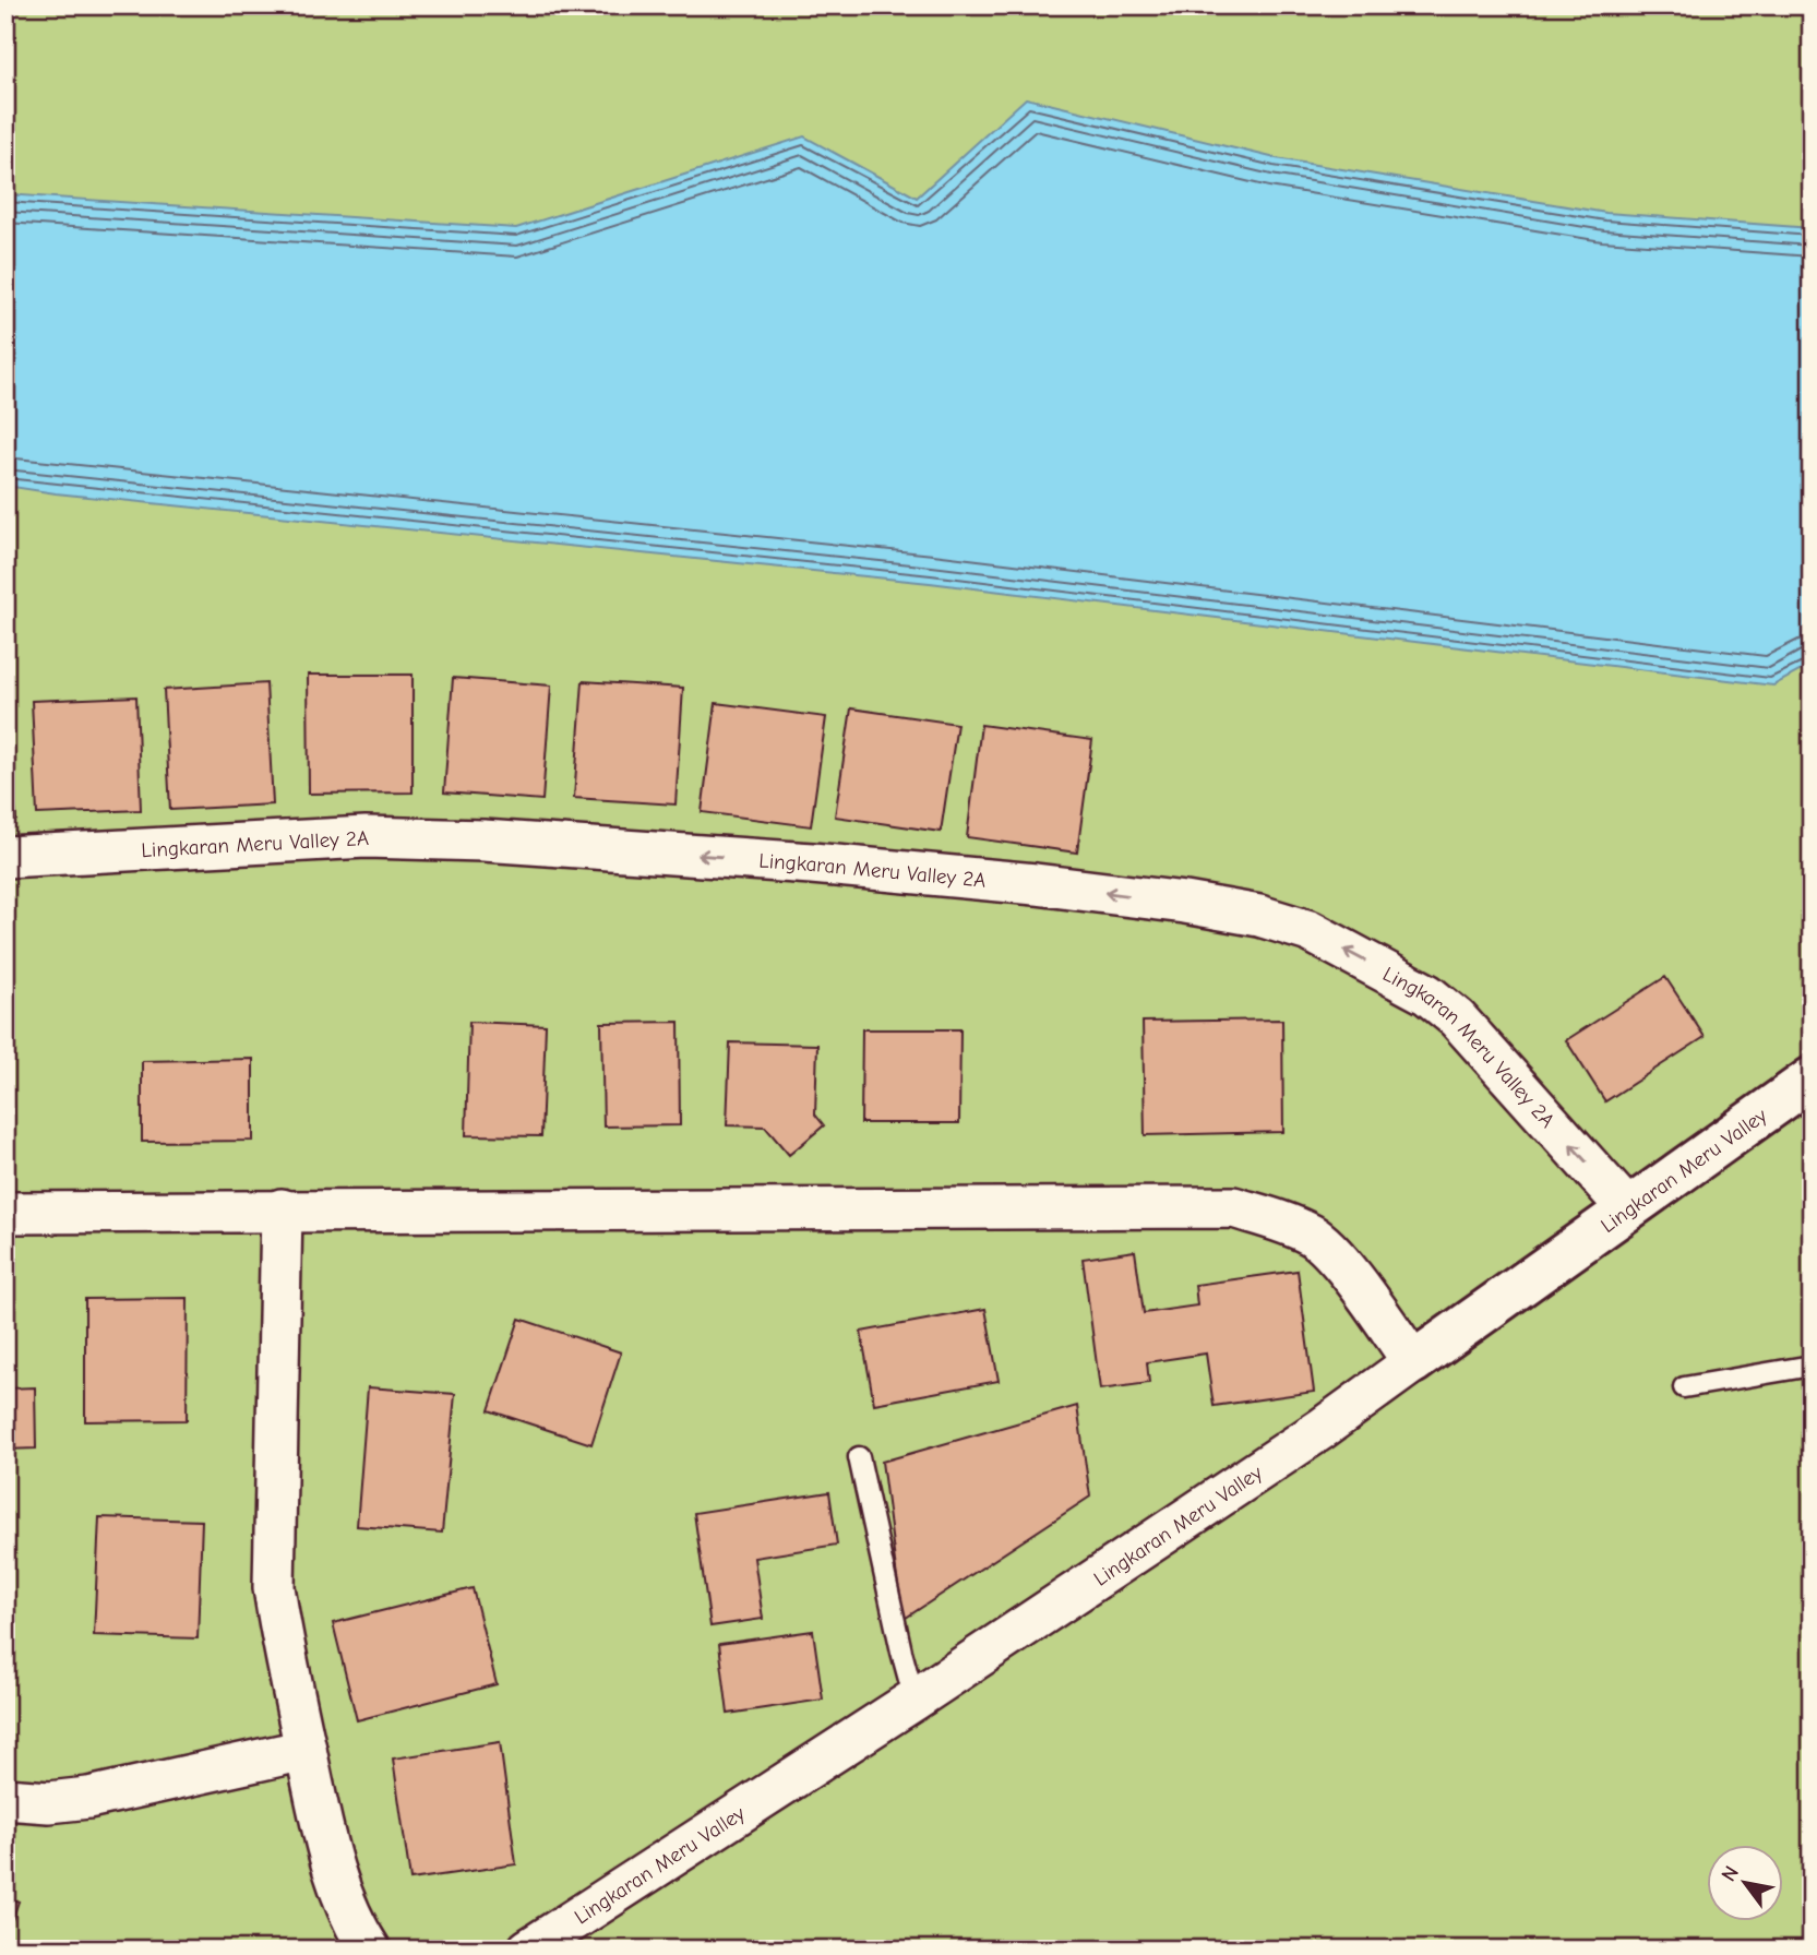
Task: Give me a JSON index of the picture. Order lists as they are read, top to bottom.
{
  "streets": {
    "street": ["Lingkaran Meru Valley 2A", "Lingkaran Meru Valley"]
  },
  "crossings": [
    ["Lingkaran Meru Valley 2A", "Lingkaran Meru Valley"]
  ],
  "north": "top left"
}
